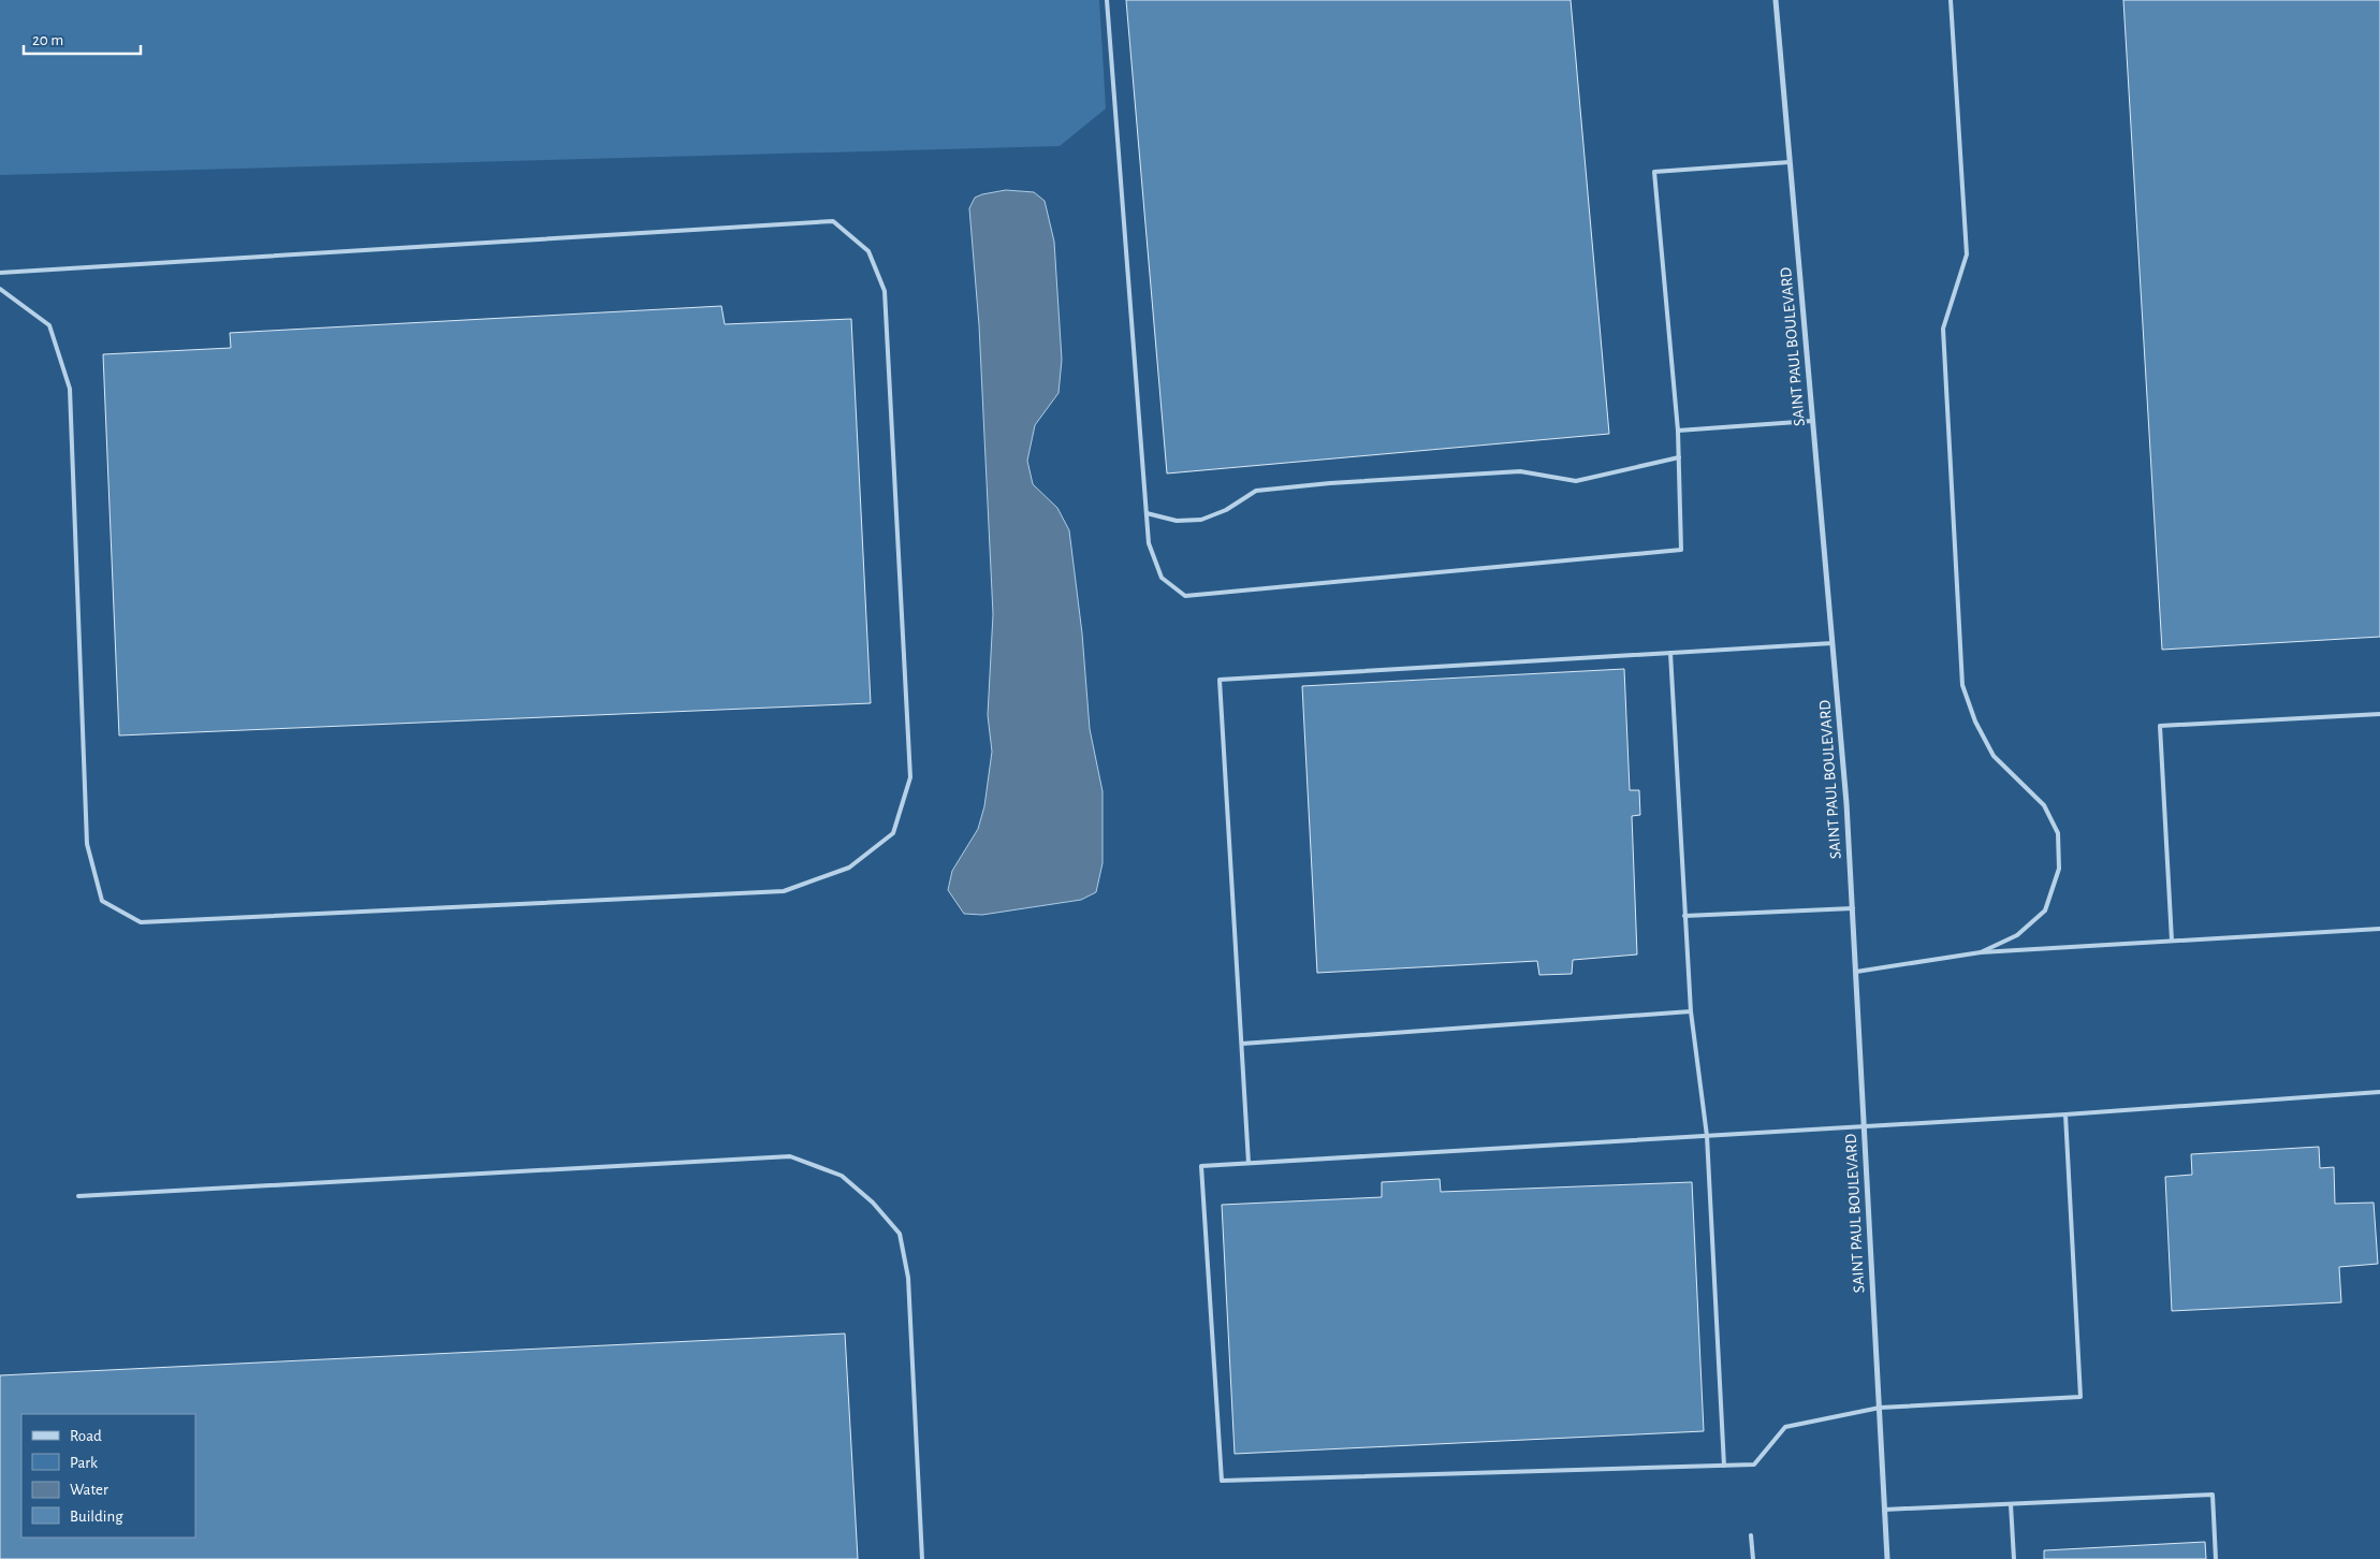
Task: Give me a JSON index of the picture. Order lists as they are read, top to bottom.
{
  "streets": {
    "street": ["SAINT PAUL BOULEVARD"]
  },
  "legend": [
    "Road",
    "Park",
    "Water",
    "Building"
  ],
  "scale_bar": "20 m"
}
